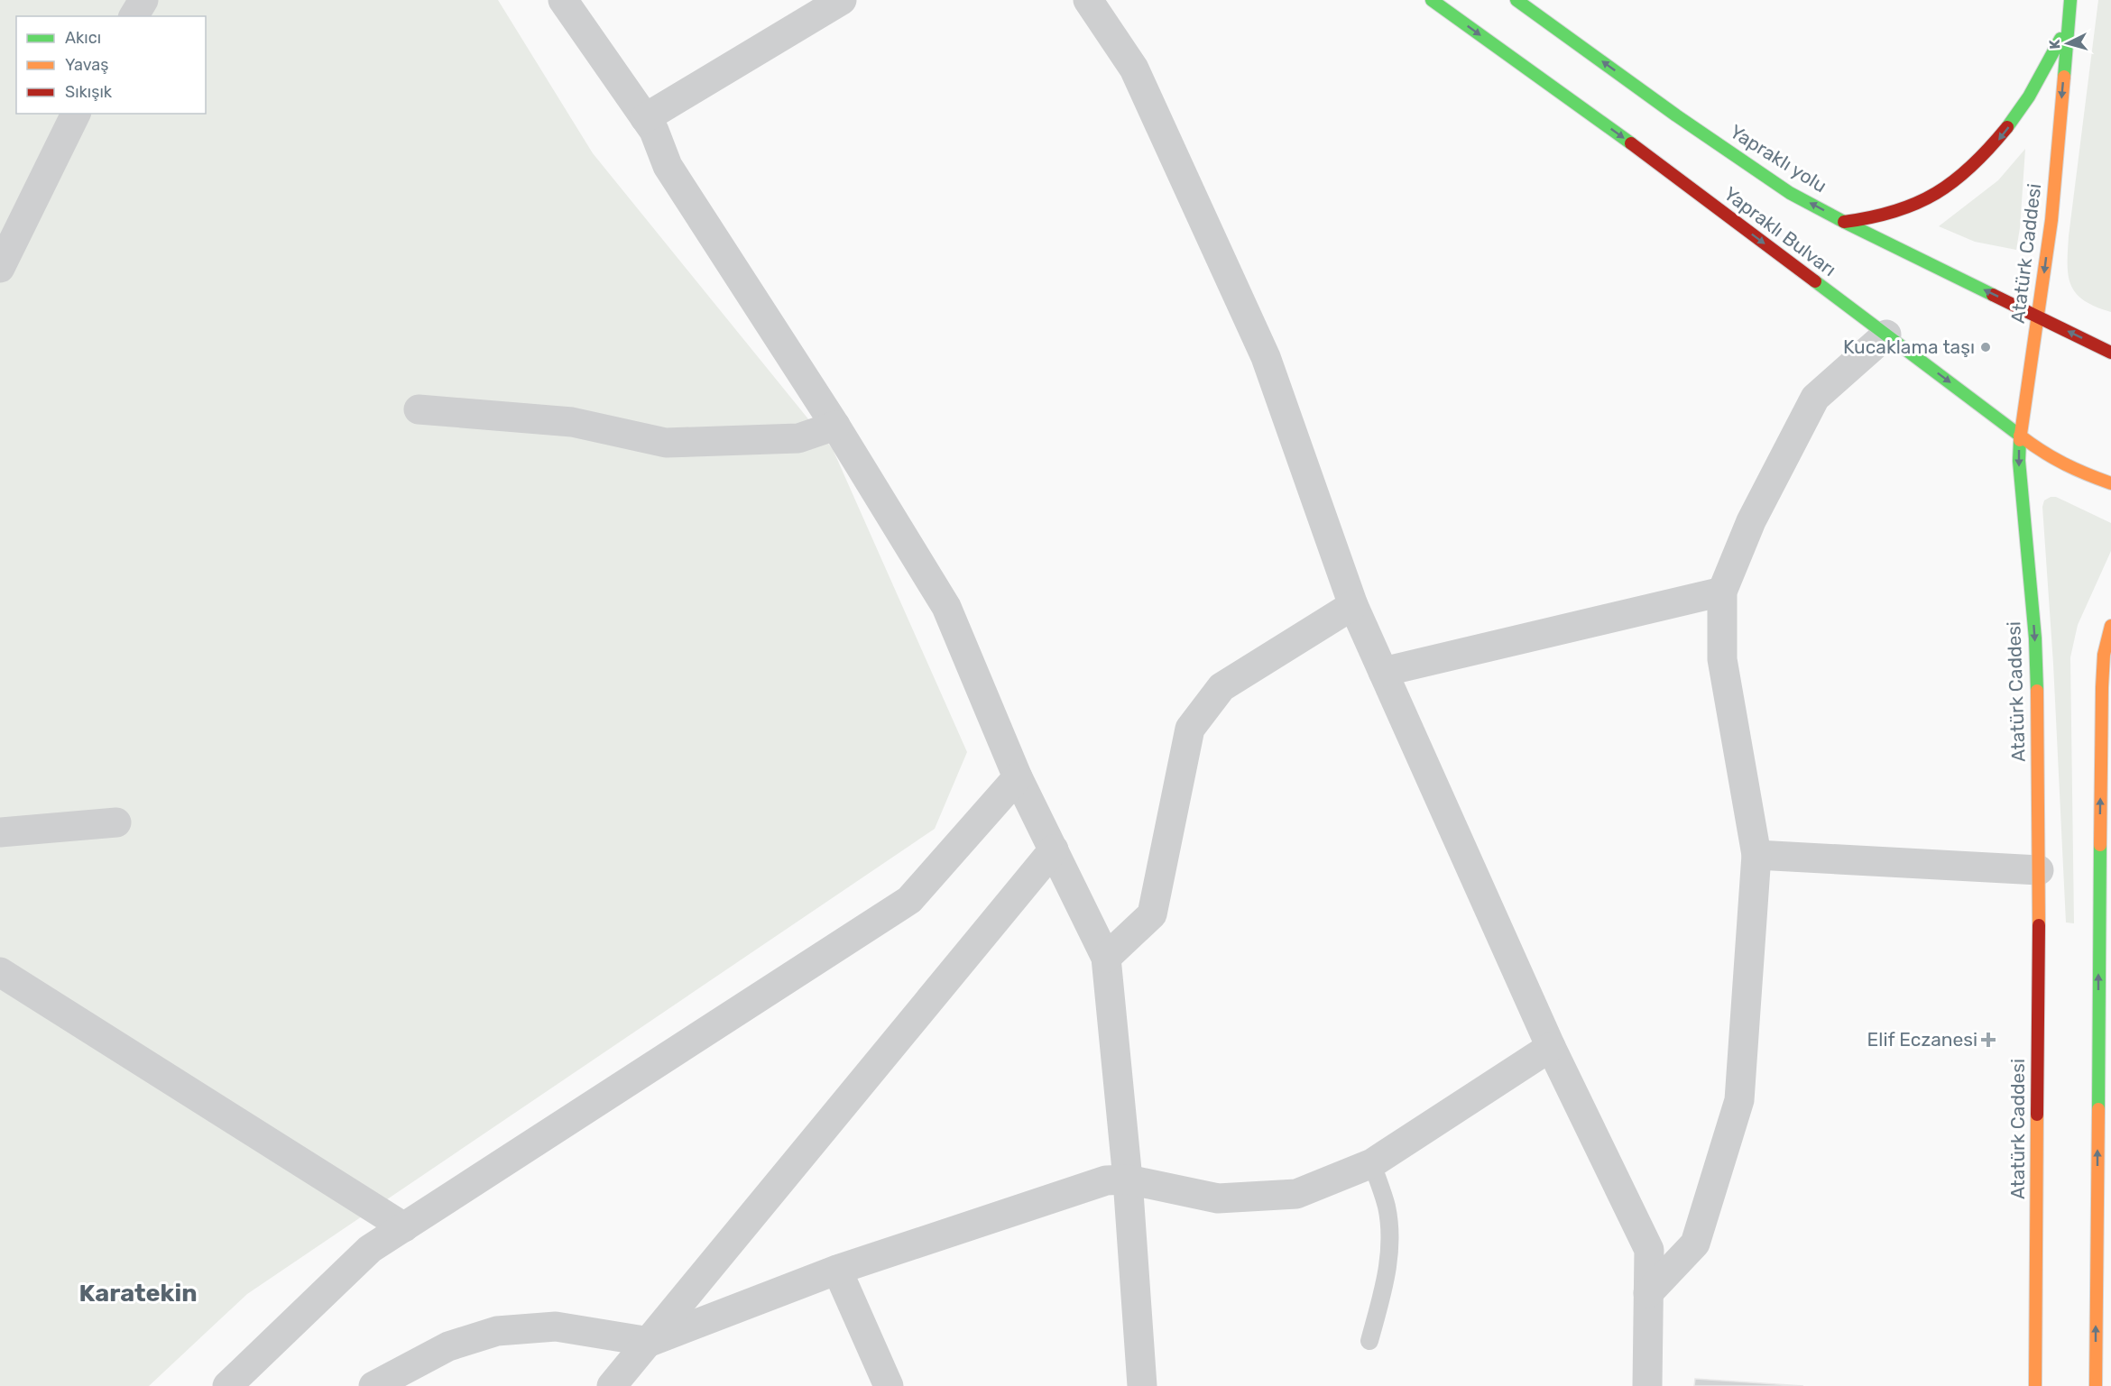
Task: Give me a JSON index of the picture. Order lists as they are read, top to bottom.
{
  "streets": {
    "main road": ["Yapraklı yolu", "Yapraklı Bulvarı", "Atatürk Caddesi"]
  },
  "crossings": [
    ["Yapraklı yolu", "Atatürk Caddesi"],
    ["Yapraklı Bulvarı", "Atatürk Caddesi"]
  ],
  "one_way": ["Yapraklı yolu", "Yapraklı Bulvarı"],
  "districts": ["Karatekin"],
  "places": {
    "other": ["Kucaklama taşı"],
    "health": ["Elif Eczanesi"]
  },
  "legend": ["Akıcı", "Yavaş", "Sıkışık"],
  "north": "left"
}
